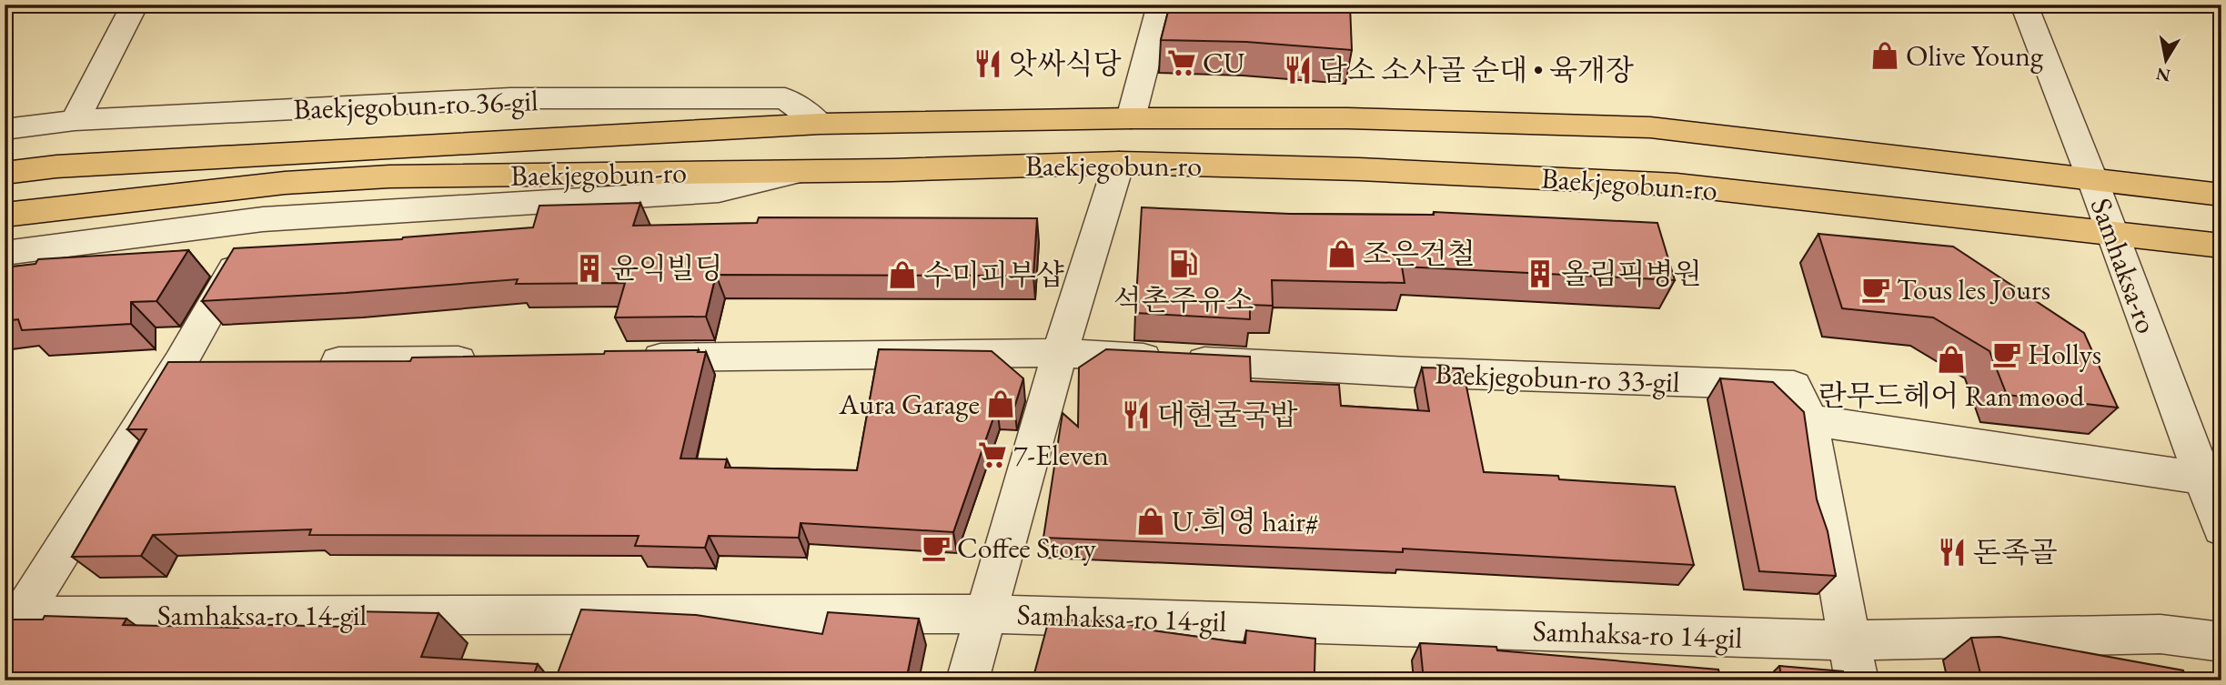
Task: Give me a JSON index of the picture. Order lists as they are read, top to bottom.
{
  "streets": {
    "main road": ["Baekjegobun-ro"],
    "street": [
      "Baekjegobun-ro 36-gil",
      "Samhaksa-ro",
      "Baekjegobun-ro 33-gil",
      "Samhaksa-ro 14-gil"
    ]
  },
  "crossings": [
    ["Baekjegobun-ro 36-gil", "Baekjegobun-ro"],
    ["Baekjegobun-ro", "Samhaksa-ro"],
    ["Baekjegobun-ro 33-gil", "Samhaksa-ro 14-gil"]
  ],
  "places": {
    "shop": [
      "Olive Young",
      "조은건철",
      "수미피부샵",
      "란무드헤어 Ran mood",
      "Aura Garage",
      "U.희영 hair#"
    ],
    "supermarket": ["CU", "7-Eleven"],
    "restaurant": [
      "앗싸식당",
      "담소 소사골 순대 • 육개장",
      "대현굴국밥",
      "돈족골"
    ],
    "fuel station": ["석촌주유소"],
    "building": ["윤익빌딩", "올림픽병원"],
    "cafe": ["Tous les Jours", "Hollys", "Coffee Story"]
  },
  "north": "bottom"
}
